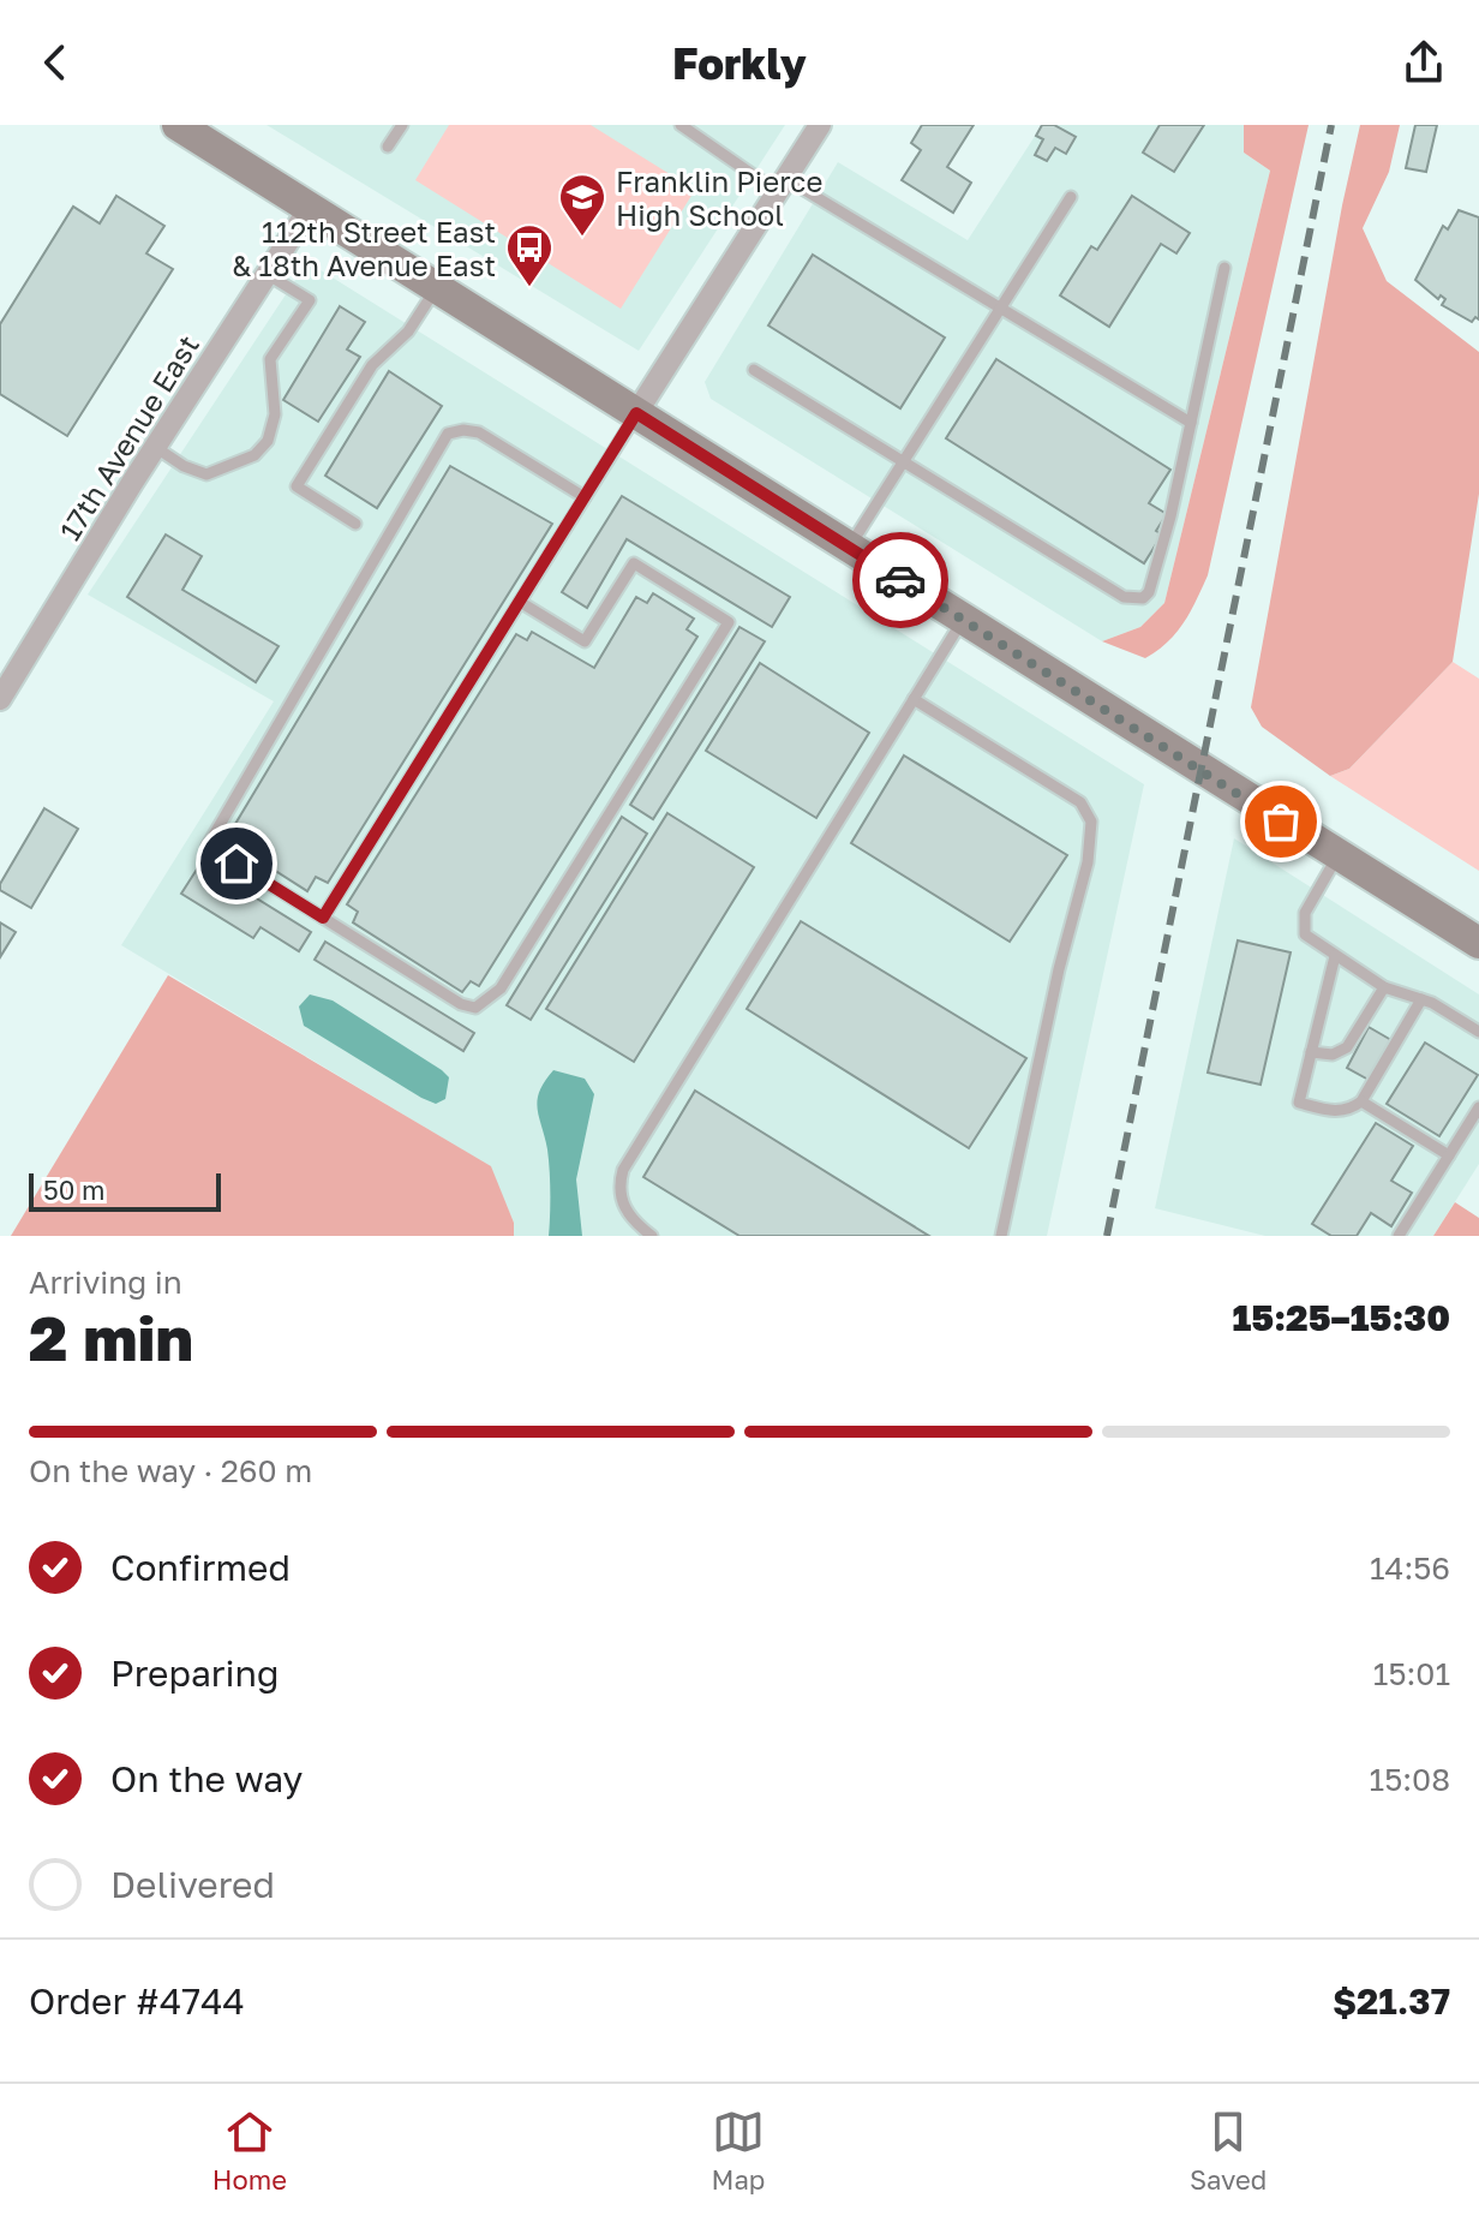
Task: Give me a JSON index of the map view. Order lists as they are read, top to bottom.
{
  "streets": {
    "street": ["17th Avenue East"]
  },
  "places": {
    "school or university": ["Franklin Pierce High School"],
    "bus stop": ["112th Street East & 18th Avenue East"]
  },
  "scale_bar": "50 m",
  "page": {
    "header": "Forkly",
    "scale": "50 m",
    "heading": ["2 min", "Arriving in", "15:25–15:30"],
    "panel": ["Order #4744", "$21.37"],
    "bar": "On the way · 260 m",
    "list": [
      ["Confirmed", "14:56"],
      ["Preparing", "15:01"],
      ["On the way", "15:08"],
      "Delivered"
    ],
    "tabs": ["Home", "Map", "Saved"]
  }
}
